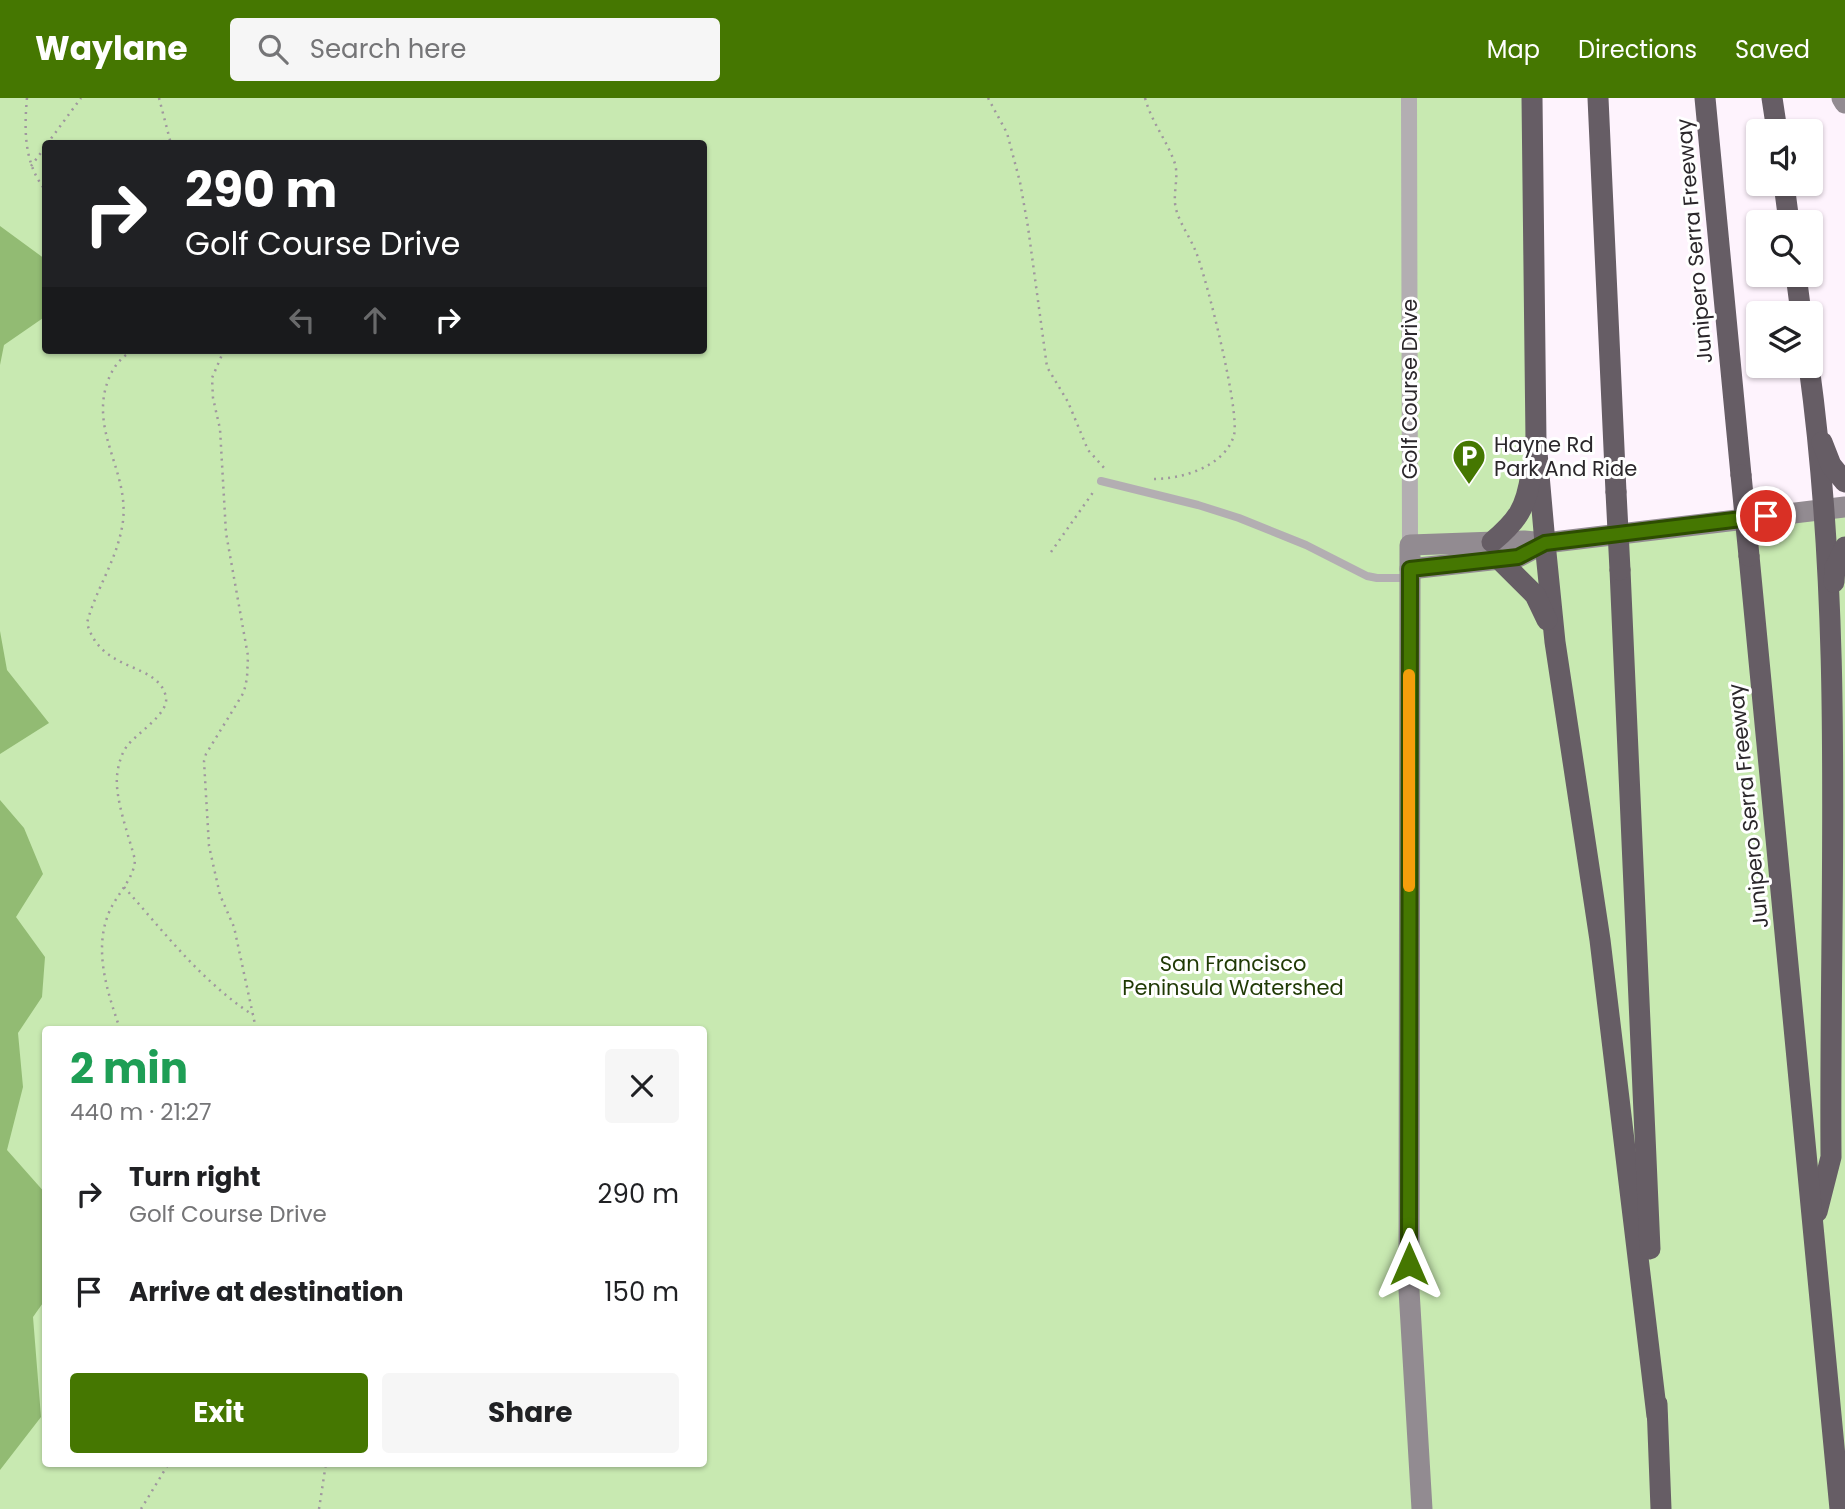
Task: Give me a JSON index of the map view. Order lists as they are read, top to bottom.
{
  "streets": {
    "highway": ["Junipero Serra Freeway"],
    "street": ["Golf Course Drive"]
  },
  "parks": ["San Francisco Peninsula Watershed"],
  "places": {
    "parking": ["Hayne Rd Park And Ride"]
  },
  "page": {
    "header": "Waylane",
    "search": "Search here",
    "nav": ["Map", "Directions", "Saved"],
    "turn": ["290 m", "Golf Course Drive"],
    "heading": ["2 min", "440 m · 21:27"],
    "list": [
      {
        "name": "Turn right",
        "note": "Golf Course Drive",
        "value": "290 m"
      },
      {
        "name": "Arrive at destination",
        "value": "150 m"
      }
    ],
    "buttons": ["Exit", "Share"]
  }
}
